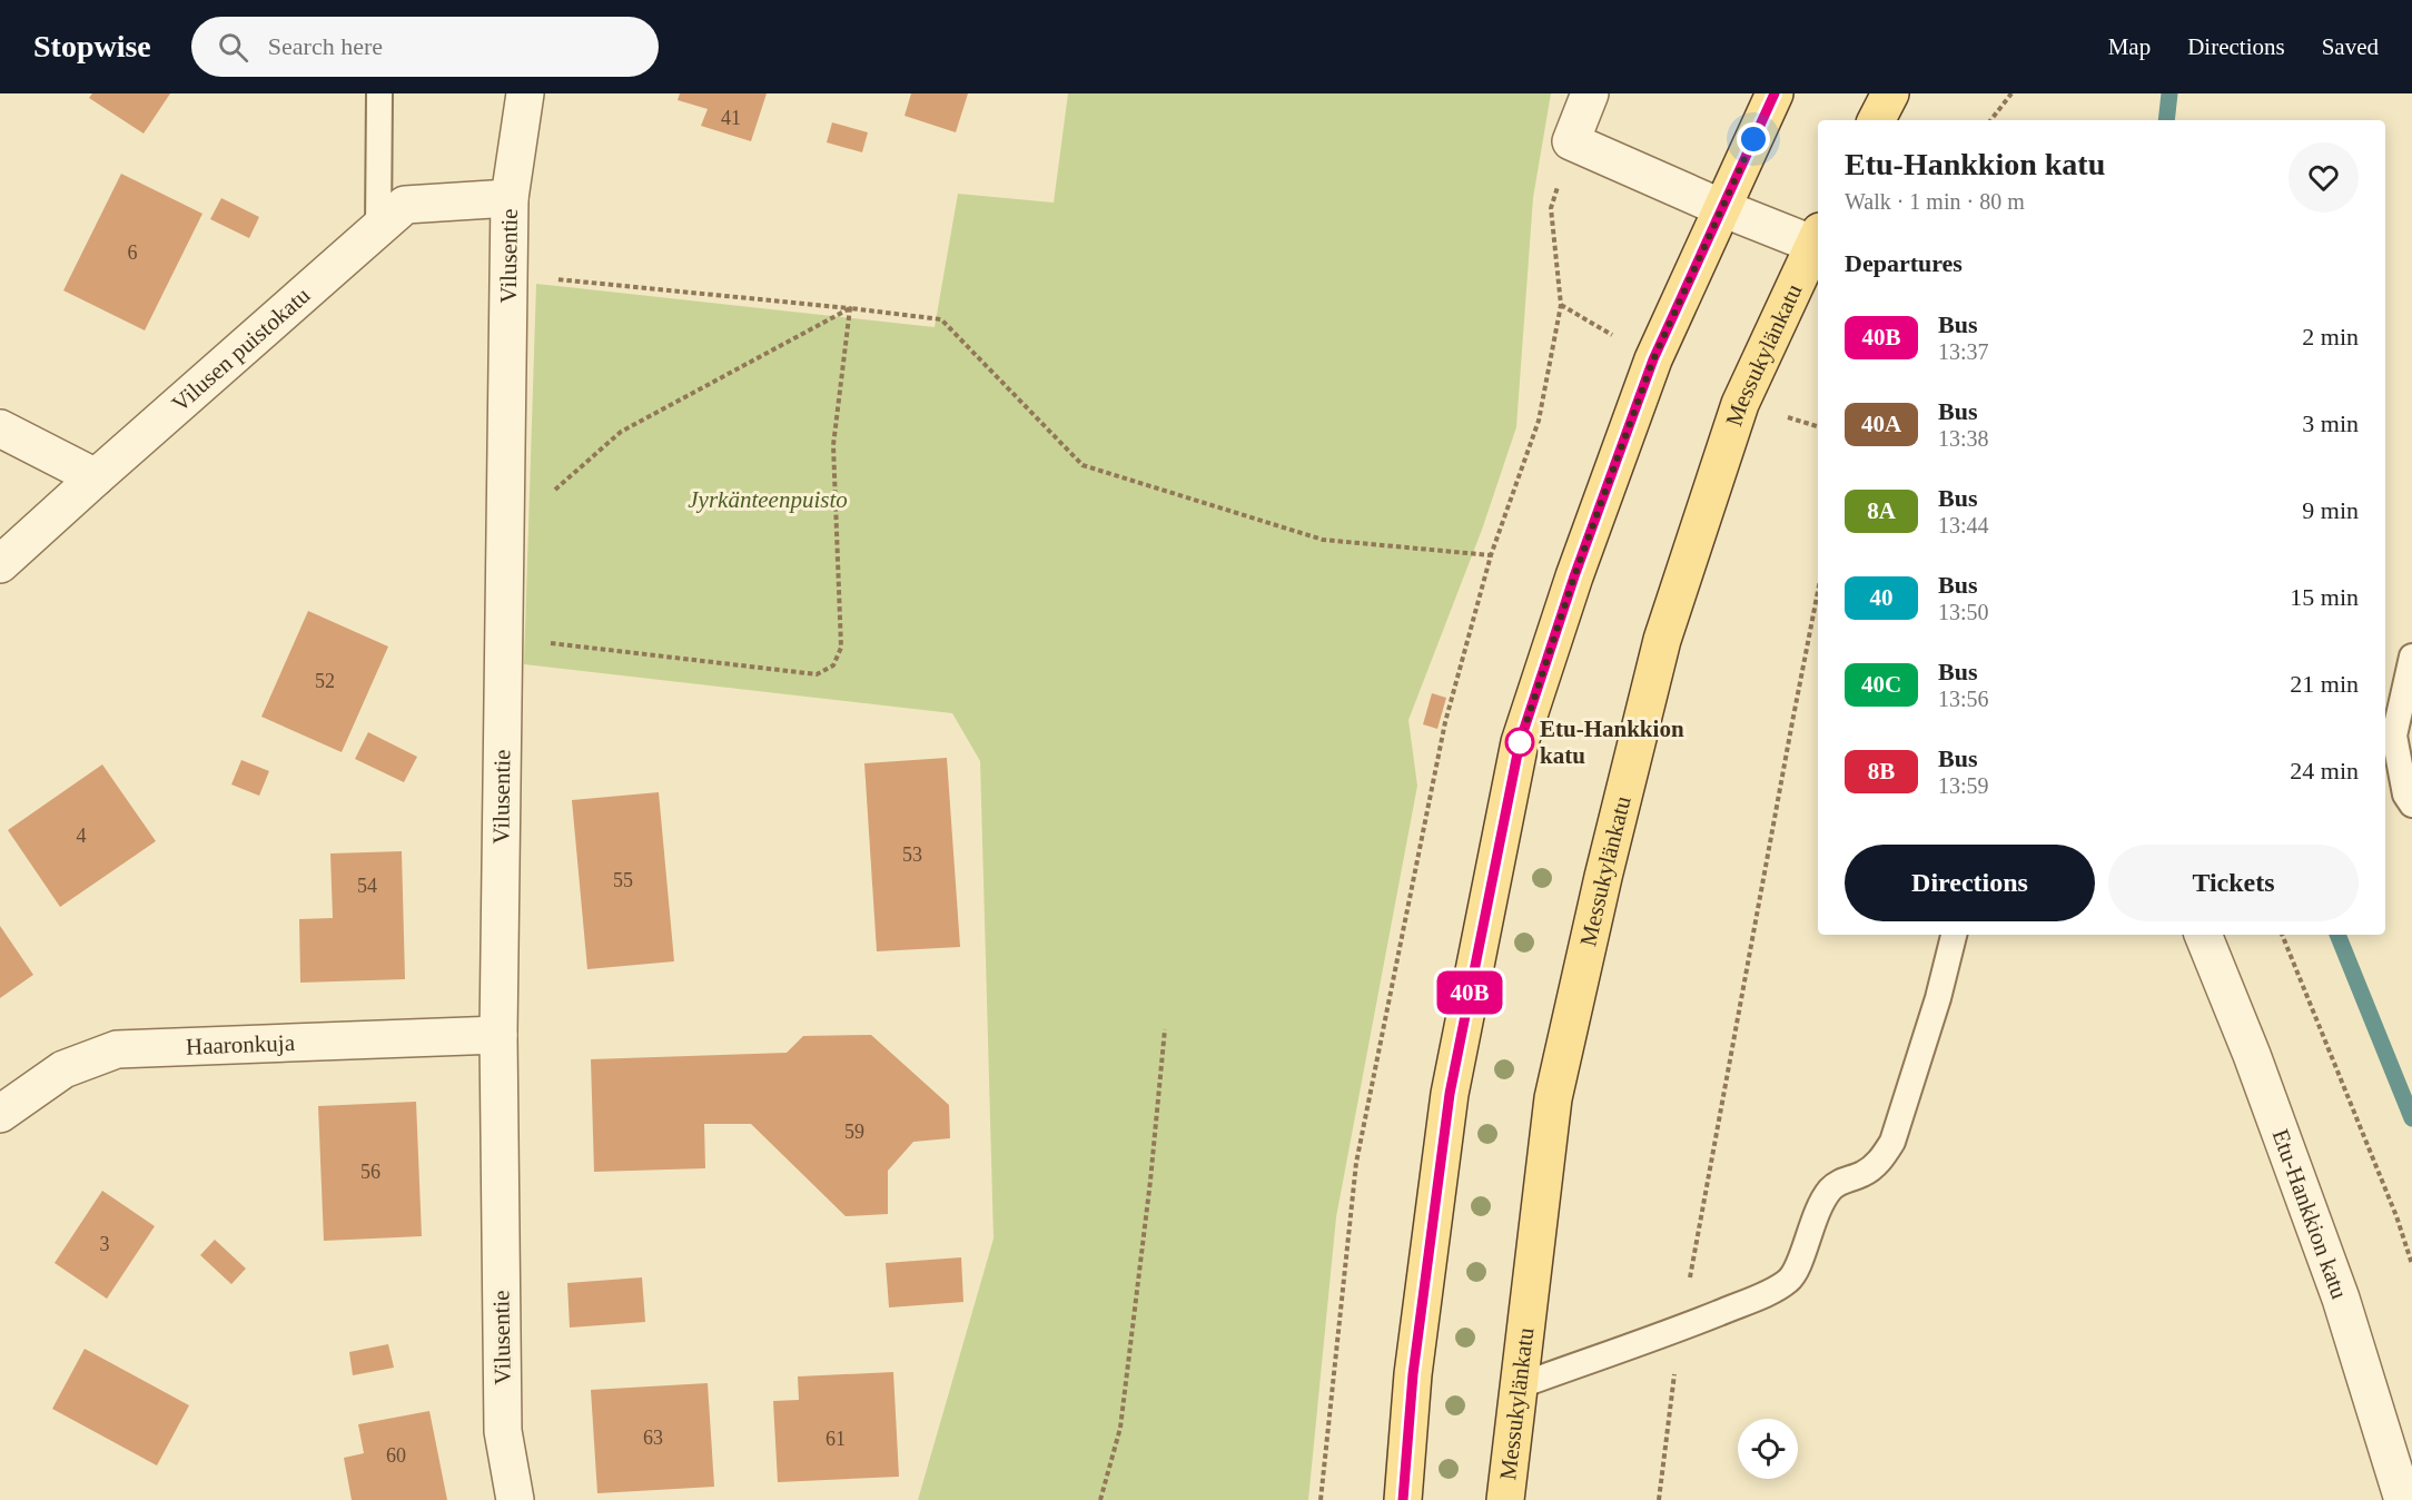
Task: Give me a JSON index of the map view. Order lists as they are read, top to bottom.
{
  "streets": {
    "main road": ["Messukylänkatu"],
    "street": [
      "Vilusentie",
      "Vilusen puistokatu",
      "Haaronkuja",
      "Etu-Hankkion katu"
    ]
  },
  "crossings": [
    ["Vilusentie", "Vilusen puistokatu"],
    ["Vilusentie", "Haaronkuja"]
  ],
  "parks": ["Jyrkänteenpuisto"],
  "places": ["Etu-Hankkion katu"],
  "lines": ["bus line 40B"],
  "house_numbers": [
    "41",
    "6",
    "52",
    "4",
    "53",
    "55",
    "54",
    "59",
    "56",
    "3",
    "63",
    "61",
    "60"
  ],
  "page": {
    "header": "Stopwise",
    "search": "Search here",
    "nav": ["Map", "Directions", "Saved"],
    "on_map": "40B",
    "heading": [
      ["Etu-Hankkion katu", "Walk · 1 min · 80 m"],
      "Departures"
    ],
    "list": [
      {
        "mark": "40B",
        "name": "Bus",
        "note": "13:37",
        "value": "2 min"
      },
      {
        "mark": "40A",
        "name": "Bus",
        "note": "13:38",
        "value": "3 min"
      },
      {
        "mark": "8A",
        "name": "Bus",
        "note": "13:44",
        "value": "9 min"
      },
      {
        "mark": "40",
        "name": "Bus",
        "note": "13:50",
        "value": "15 min"
      },
      {
        "mark": "40C",
        "name": "Bus",
        "note": "13:56",
        "value": "21 min"
      },
      {
        "mark": "8B",
        "name": "Bus",
        "note": "13:59",
        "value": "24 min"
      }
    ],
    "buttons": ["Directions", "Tickets"]
  }
}
